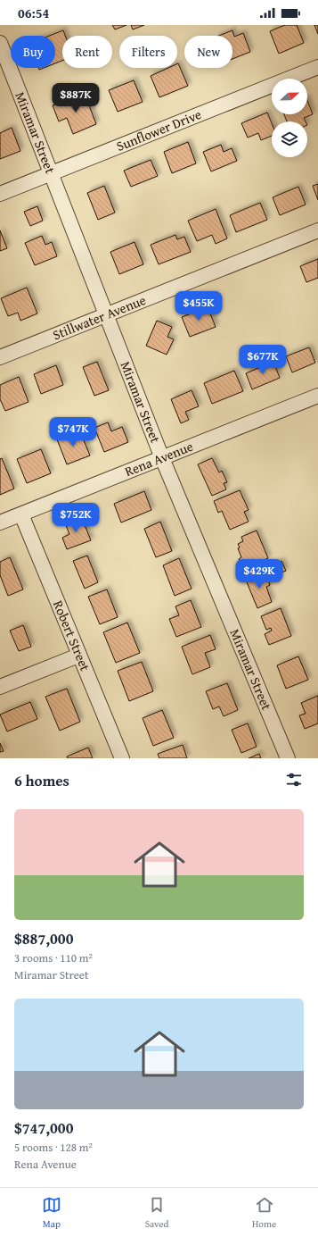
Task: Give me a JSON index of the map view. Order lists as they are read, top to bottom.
{
  "streets": {
    "street": [
      "Sunflower Drive",
      "Miramar Street",
      "Stillwater Avenue",
      "Rena Avenue",
      "Robert Street"
    ]
  },
  "crossings": [
    ["Sunflower Drive", "Miramar Street"],
    ["Miramar Street", "Stillwater Avenue"],
    ["Miramar Street", "Rena Avenue"],
    ["Rena Avenue", "Robert Street"]
  ],
  "north": "right",
  "page": {
    "status": "06:54",
    "chip": [
      "Buy",
      "Rent",
      "Filters",
      "New"
    ],
    "price": [
      "$887K",
      "$455K",
      "$677K",
      "$747K",
      "$752K",
      "$429K"
    ],
    "heading": "6 homes",
    "list": [
      {
        "name": "$887,000",
        "note": "3 rooms · 110 m² · Miramar Street"
      },
      {
        "name": "$747,000",
        "note": "5 rooms · 128 m² · Rena Avenue"
      }
    ],
    "tabs": ["Map", "Saved", "Home"]
  }
}
